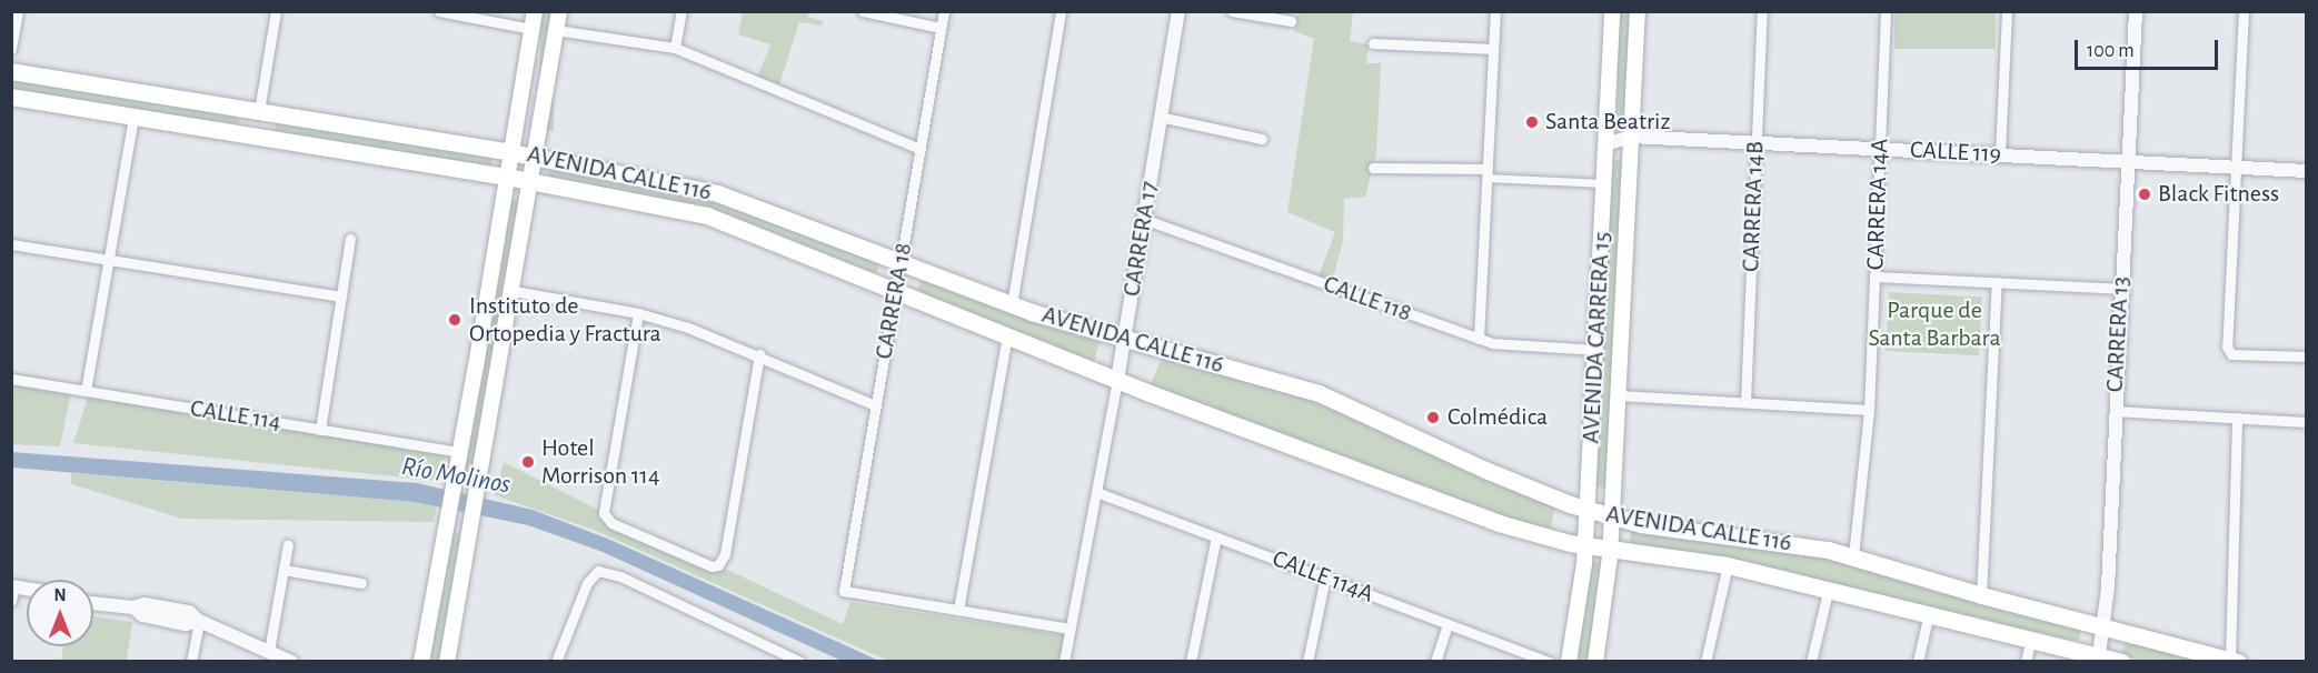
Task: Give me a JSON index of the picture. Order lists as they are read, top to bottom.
{
  "streets": {
    "main road": ["AVENIDA CALLE 116", "AVENIDA CARRERA 15"],
    "street": [
      "CALLE 119",
      "CARRERA 14A",
      "CARRERA 14B",
      "CARRERA 17",
      "CALLE 118",
      "CARRERA 18",
      "CARRERA 13",
      "CALLE 114",
      "CALLE 114A"
    ]
  },
  "crossings": [
    ["CALLE 119", "CARRERA 14A"],
    ["CALLE 119", "CARRERA 14B"],
    ["CALLE 119", "CARRERA 13"],
    ["CALLE 119", "AVENIDA CARRERA 15"],
    ["AVENIDA CALLE 116", "CARRERA 14A"],
    ["AVENIDA CALLE 116", "CARRERA 17"],
    ["AVENIDA CALLE 116", "CARRERA 18"],
    ["AVENIDA CALLE 116", "CARRERA 13"],
    ["AVENIDA CALLE 116", "AVENIDA CARRERA 15"],
    ["CARRERA 17", "CALLE 118"],
    ["CARRERA 17", "CALLE 114A"],
    ["CALLE 118", "AVENIDA CARRERA 15"]
  ],
  "water": ["Río Molinos"],
  "parks": ["Parque de Santa Barbara"],
  "places": [
    "Santa Beatriz",
    "Black Fitness",
    "Instituto de Ortopedia y Fractura",
    "Colmédica",
    "Hotel Morrison 114"
  ],
  "scale_bar": "100 m",
  "north": "top"
}
